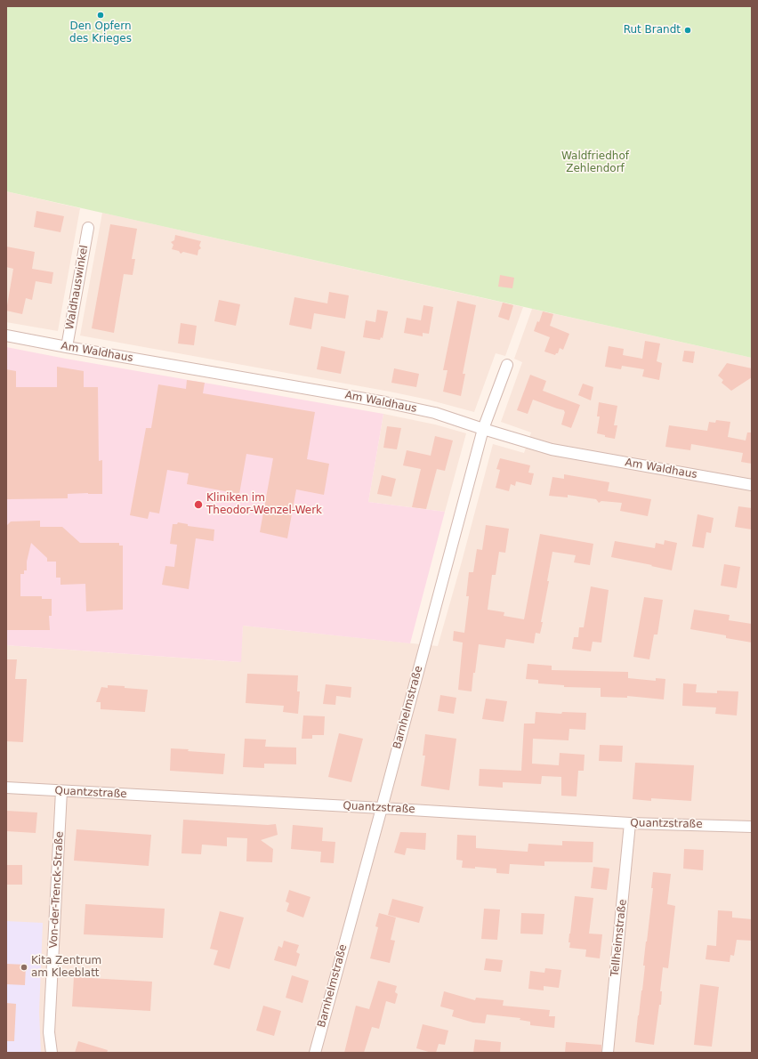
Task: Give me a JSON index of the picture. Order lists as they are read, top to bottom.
{
  "streets": {
    "street": [
      "Waldhauswinkel",
      "Am Waldhaus",
      "Barnhelmstraße",
      "Quantzstraße",
      "Von-der-Trenck-Straße",
      "Tellheimstraße"
    ]
  },
  "crossings": [
    ["Waldhauswinkel", "Am Waldhaus"],
    ["Am Waldhaus", "Barnhelmstraße"],
    ["Barnhelmstraße", "Quantzstraße"],
    ["Quantzstraße", "Von-der-Trenck-Straße"],
    ["Quantzstraße", "Tellheimstraße"]
  ],
  "parks": ["Waldfriedhof Zehlendorf"],
  "places": [
    "Den Opfern des Krieges",
    "Rut Brandt",
    "Kliniken im Theodor-Wenzel-Werk",
    "Kita Zentrum am Kleeblatt"
  ]
}
